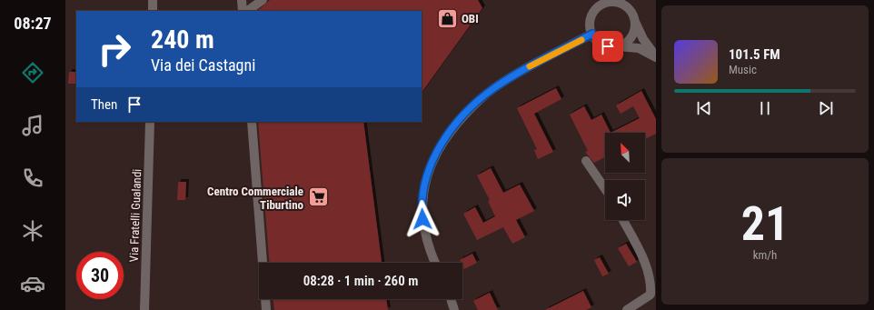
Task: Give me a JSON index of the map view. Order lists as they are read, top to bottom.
{
  "streets": {
    "street": ["Via Fratelli Gualandi"]
  },
  "places": {
    "shop": ["OBI"],
    "supermarket": ["Centro Commerciale Tiburtino"]
  },
  "north": "top left",
  "page": {
    "tabs": "08:27",
    "turn": ["240 m", "Via dei Castagni"],
    "song": ["101.5 FM", "Music"],
    "then": "Then",
    "tile": ["21", "km/h"],
    "limit": "30",
    "trip": "08:28 · 1 min · 260 m"
  }
}
